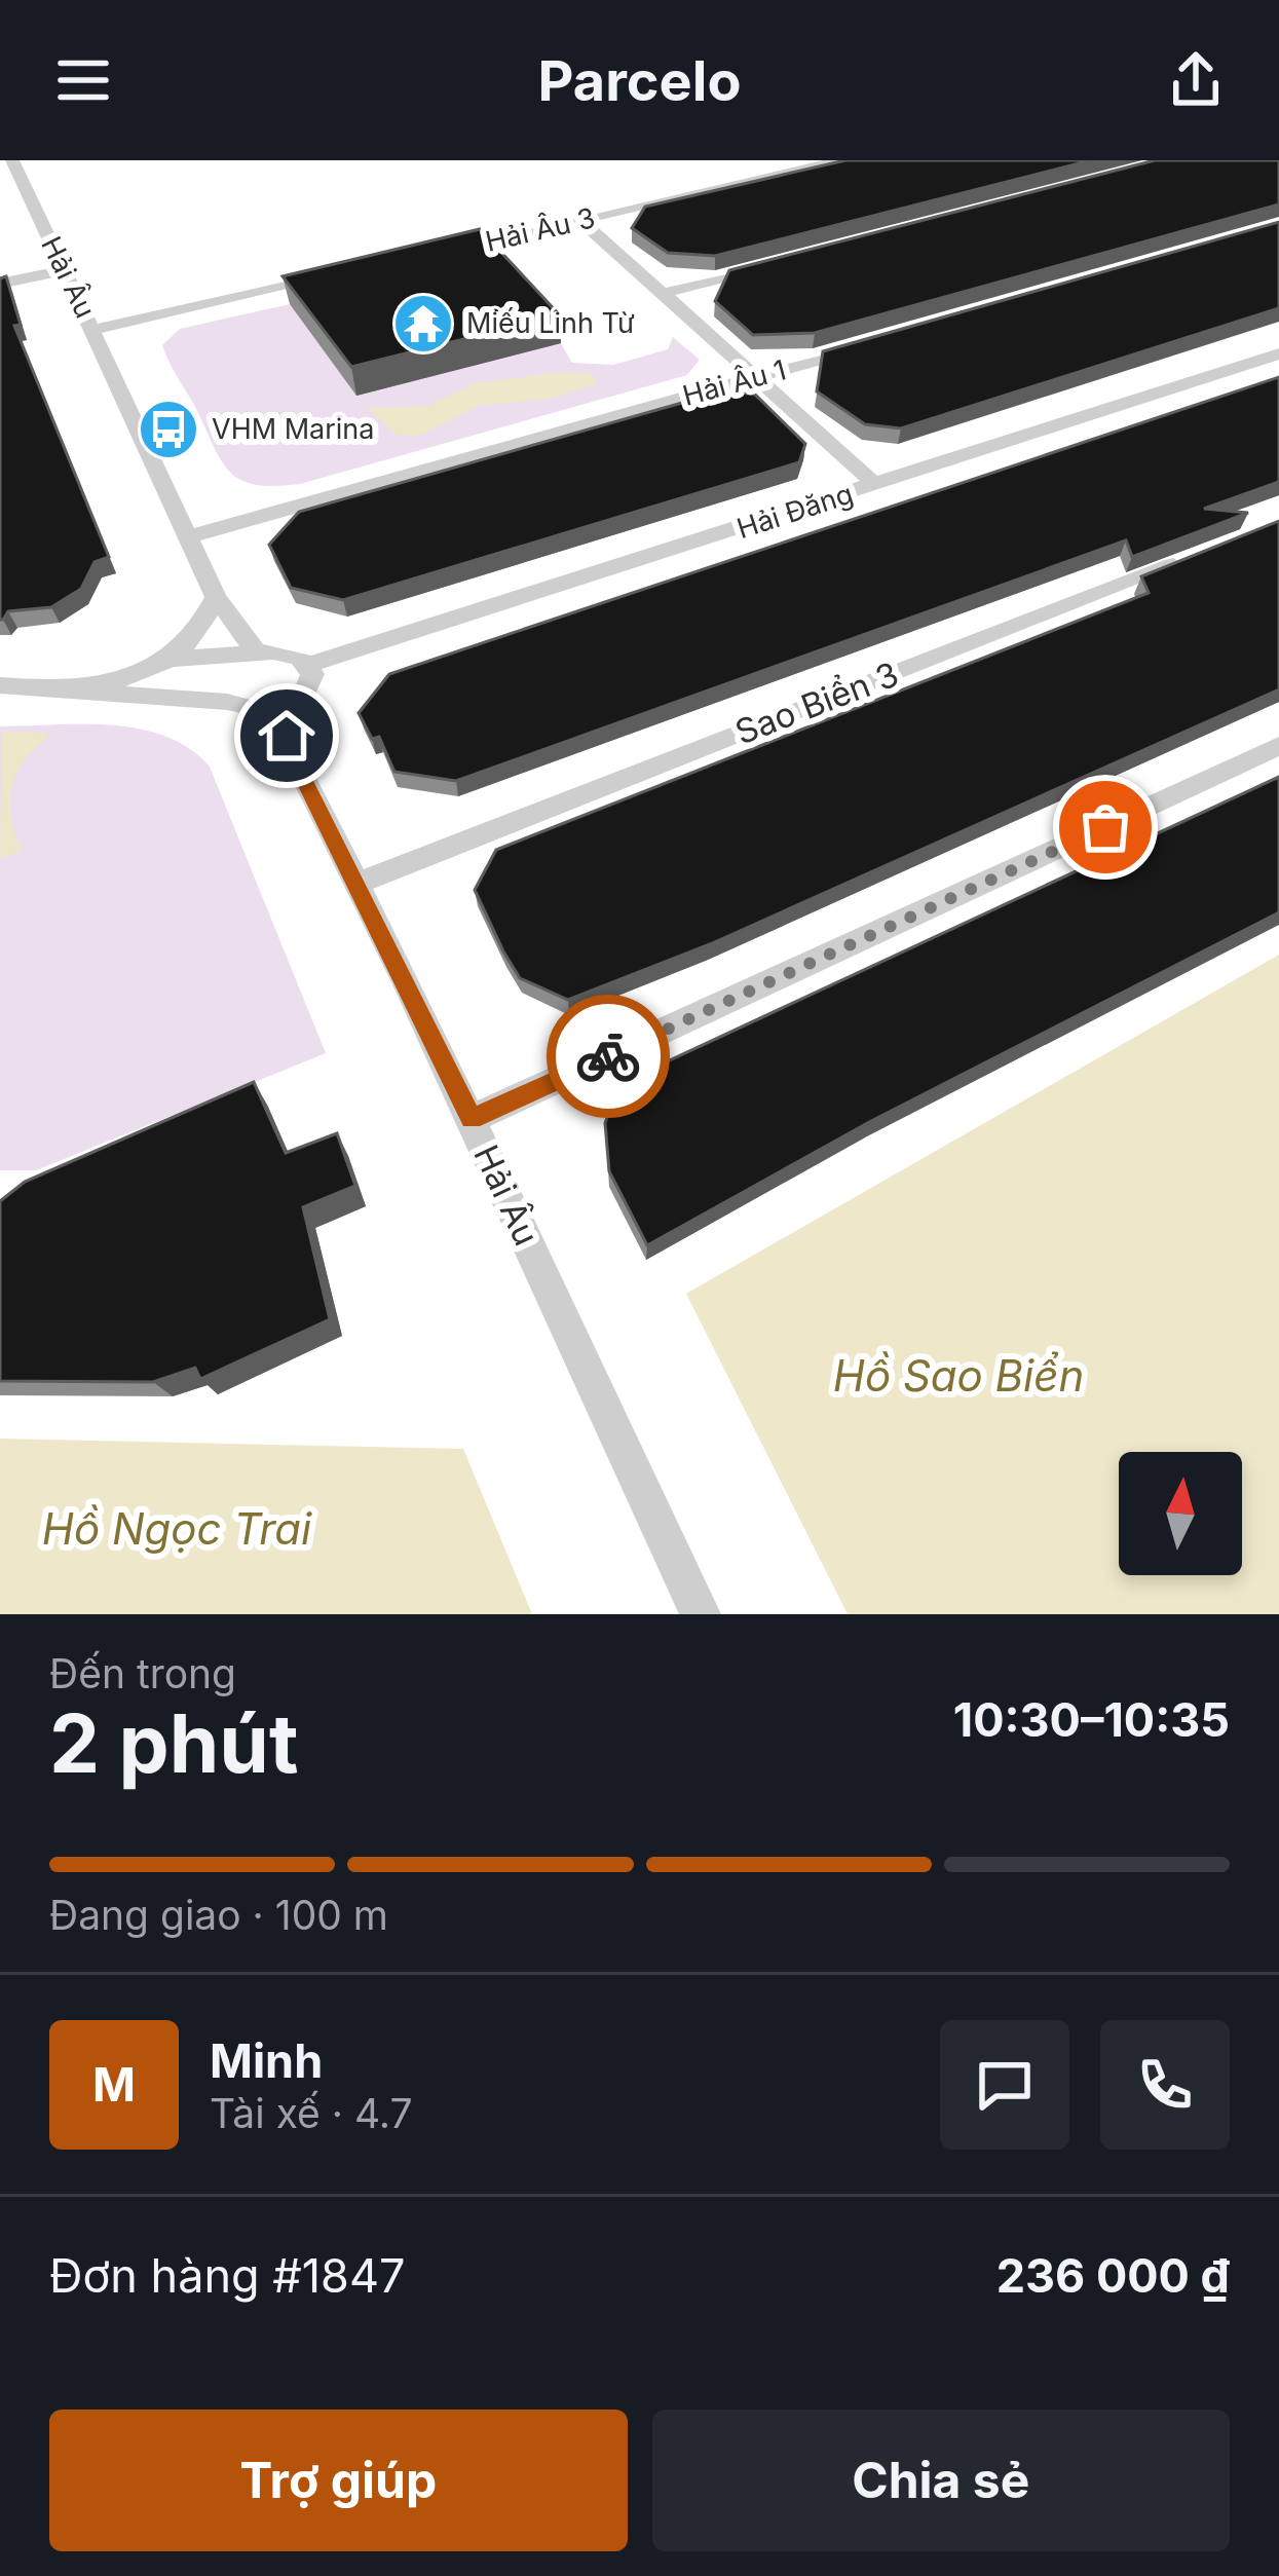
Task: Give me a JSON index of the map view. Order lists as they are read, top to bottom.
{
  "streets": {
    "lane": [
      "Hải Âu 3",
      "Hải Âu",
      "Hải Âu 1",
      "Hải Đăng",
      "Sao Biển 3"
    ]
  },
  "crossings": [
    ["Hải Âu", "Hải Âu 1"],
    ["Hải Âu", "Hải Đăng"],
    ["Hải Âu", "Sao Biển 3"]
  ],
  "water": ["Hồ Sao Biển", "Hồ Ngọc Trai"],
  "places": {
    "temple": ["Miếu Linh Từ"],
    "bus stop": ["VHM Marina"]
  },
  "north": "top",
  "page": {
    "header": "Parcelo",
    "heading": ["2 phút", "Đến trong", "10:30–10:35"],
    "panel": [
      "Minh",
      "Tài xế · 4.7",
      "Đơn hàng #1847",
      "236 000 ₫"
    ],
    "bar": "Đang giao · 100 m",
    "round": "M",
    "buttons": ["Trợ giúp", "Chia sẻ"]
  }
}
